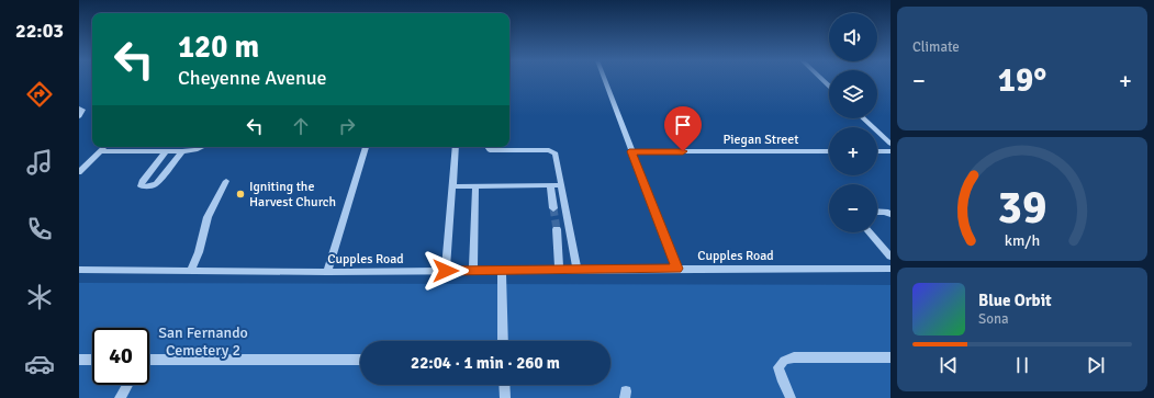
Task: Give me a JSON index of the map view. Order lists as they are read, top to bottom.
{
  "streets": {
    "street": ["Piegan Street", "Cupples Road"]
  },
  "parks": ["San Fernando Cemetery 2"],
  "places": ["Igniting the Harvest Church"],
  "page": {
    "tabs": "22:03",
    "tile": "Climate",
    "map_buttons": ["+", "−"],
    "turn": ["120 m", "Cheyenne Avenue"],
    "heat": ["−", "19°", "+"],
    "song": ["Blue Orbit", "Sona"],
    "limit": "40",
    "trip": "22:04 · 1 min · 260 m",
    "gauge": ["39", "km/h"]
  }
}
